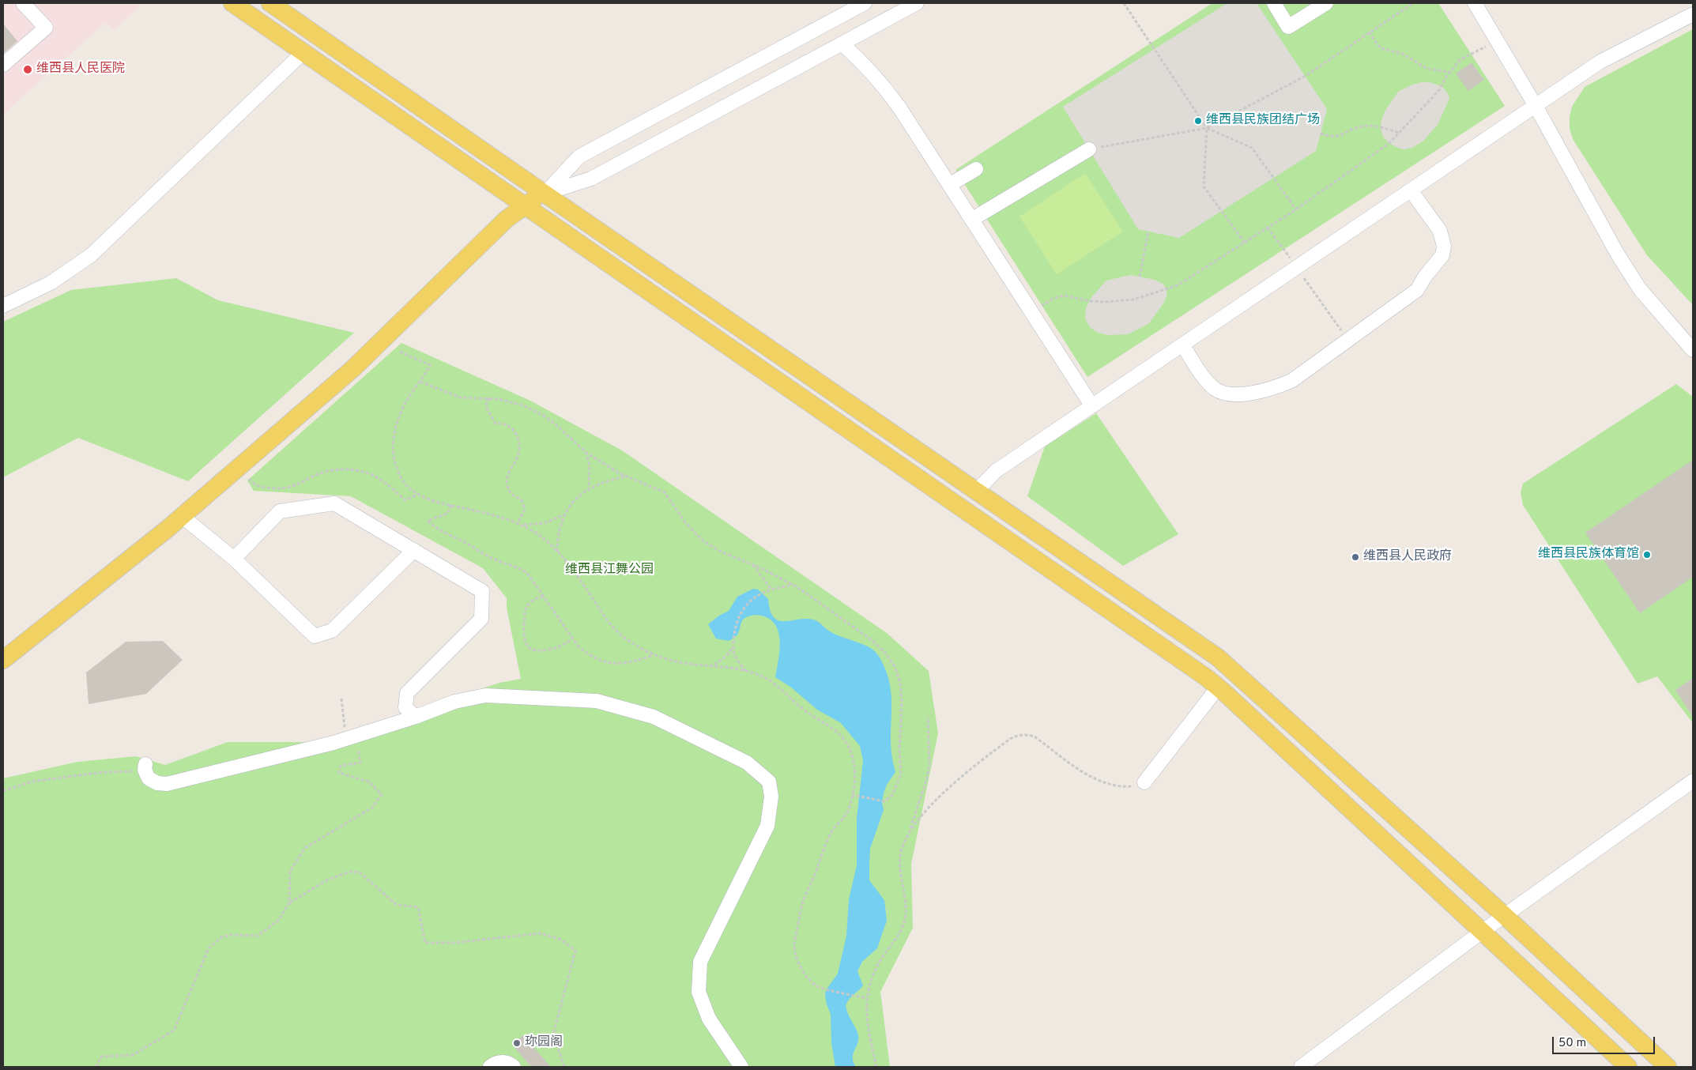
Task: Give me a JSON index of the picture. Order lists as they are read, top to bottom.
{
  "parks": ["维西县江舞公园"],
  "places": [
    "维西县人民医院",
    "维西县民族团结广场",
    "维西县民族体育馆",
    "维西县人民政府",
    "珎园阁"
  ],
  "scale_bar": "50 m"
}
